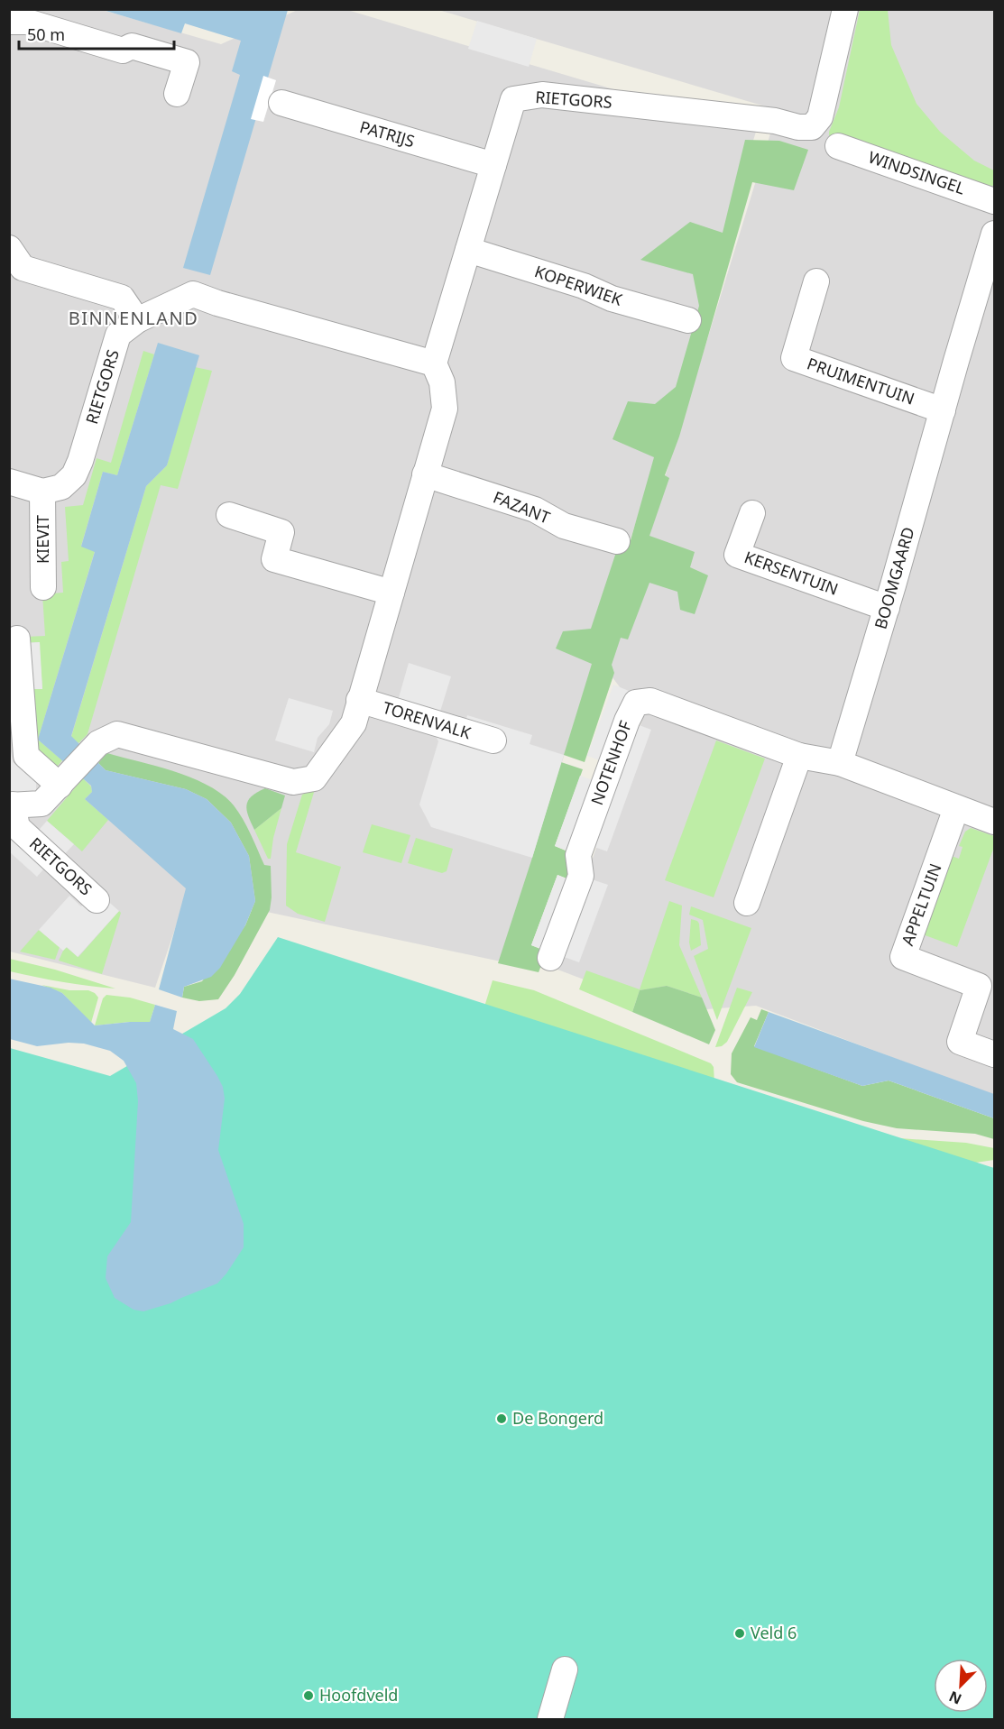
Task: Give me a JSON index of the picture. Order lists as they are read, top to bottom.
{
  "streets": {
    "street": [
      "RIETGORS",
      "PATRIJS",
      "WINDSINGEL",
      "KOPERWIEK",
      "PRUIMENTUIN",
      "FAZANT",
      "KIEVIT",
      "KERSENTUIN",
      "BOOMGAARD",
      "TORENVALK",
      "NOTENHOF",
      "APPELTUIN"
    ]
  },
  "crossings": [
    ["RIETGORS", "PATRIJS"],
    ["RIETGORS", "KOPERWIEK"],
    ["RIETGORS", "FAZANT"],
    ["RIETGORS", "KIEVIT"],
    ["RIETGORS", "TORENVALK"],
    ["PRUIMENTUIN", "BOOMGAARD"],
    ["KERSENTUIN", "BOOMGAARD"],
    ["BOOMGAARD", "NOTENHOF"]
  ],
  "districts": ["BINNENLAND"],
  "places": ["De Bongerd", "Veld 6", "Hoofdveld"],
  "scale_bar": "50 m",
  "north": "bottom left"
}
